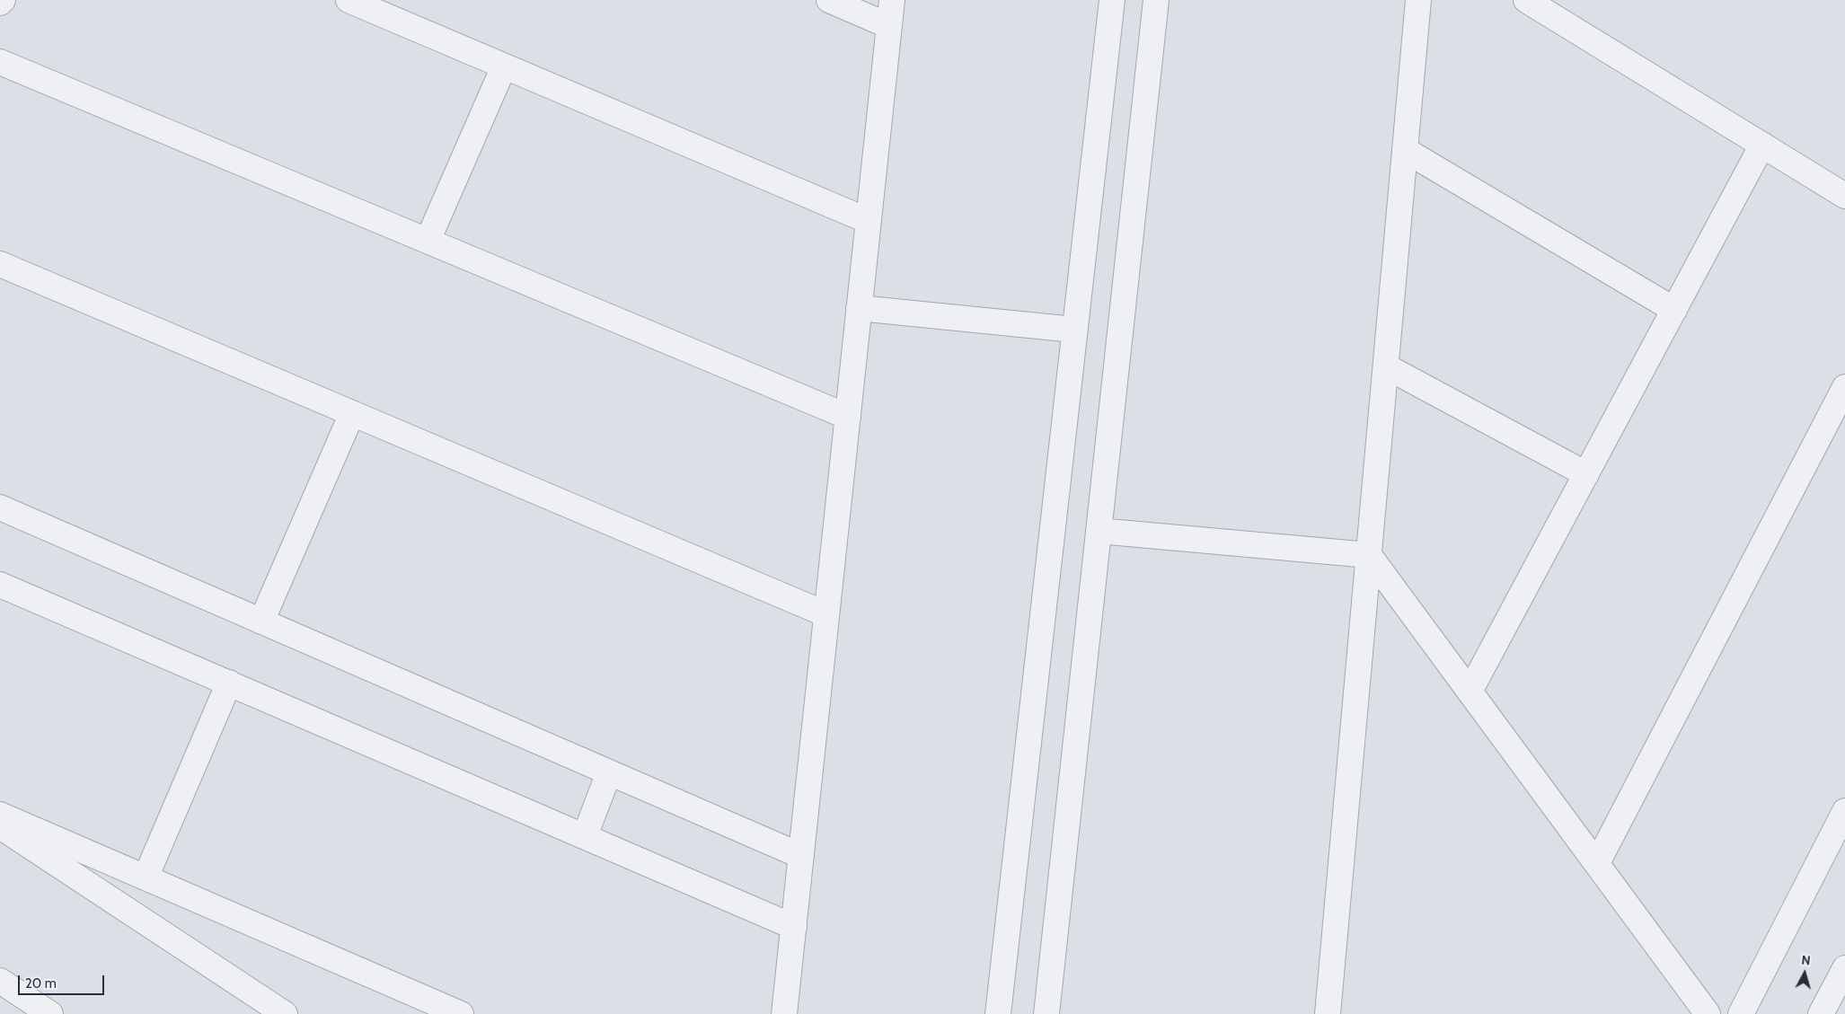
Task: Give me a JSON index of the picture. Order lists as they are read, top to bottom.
{
  "scale_bar": "20 m",
  "north": "top"
}
